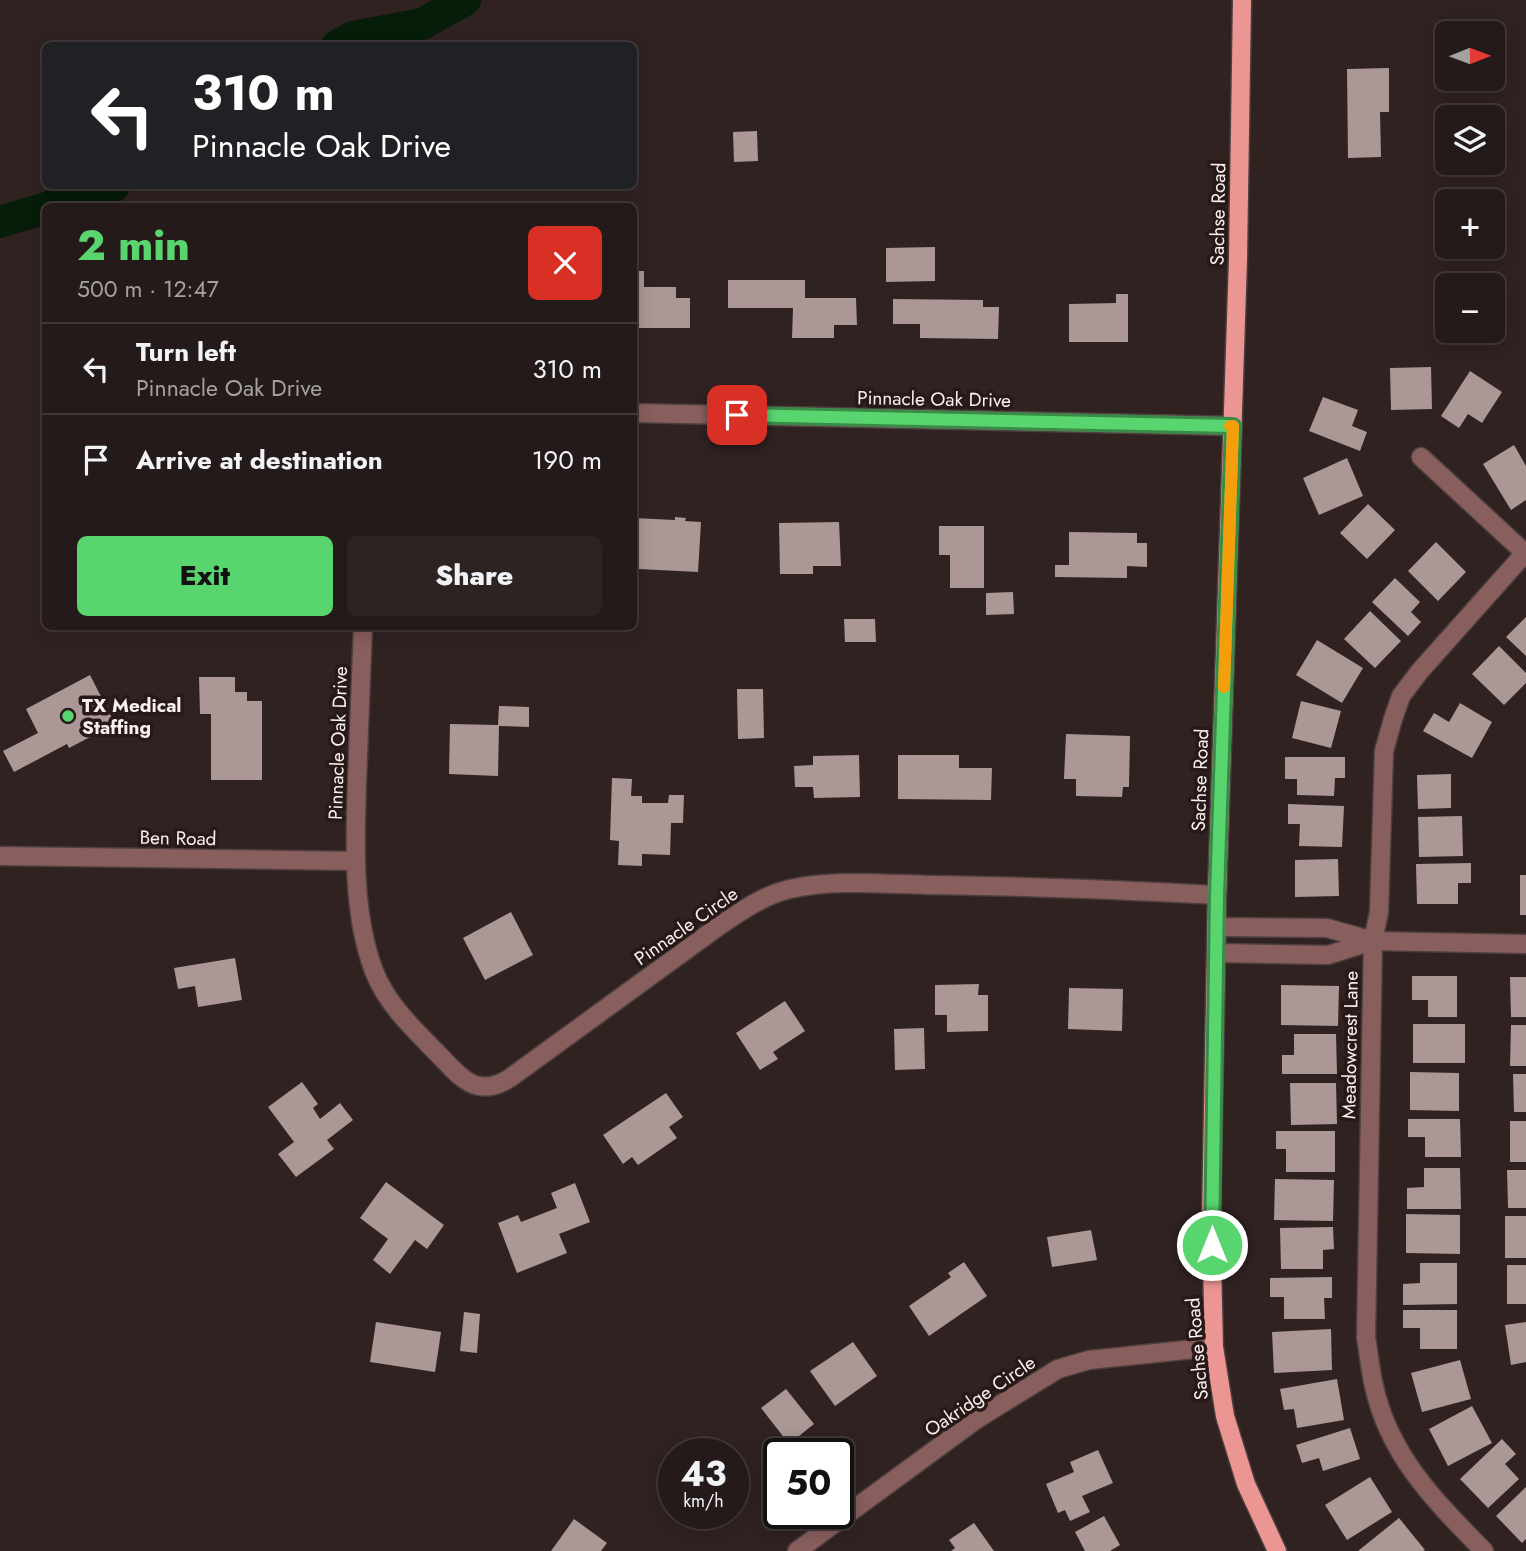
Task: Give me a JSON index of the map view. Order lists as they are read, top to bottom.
{
  "streets": {
    "main road": ["Sachse Road"],
    "street": [
      "Pinnacle Oak Drive",
      "Ben Road",
      "Pinnacle Circle",
      "Meadowcrest Lane",
      "Oakridge Circle"
    ]
  },
  "crossings": [
    ["Sachse Road", "Pinnacle Oak Drive"],
    ["Sachse Road", "Pinnacle Circle"],
    ["Sachse Road", "Oakridge Circle"],
    ["Pinnacle Oak Drive", "Ben Road"],
    ["Pinnacle Oak Drive", "Pinnacle Circle"],
    ["Ben Road", "Pinnacle Circle"]
  ],
  "places": ["TX Medical Staffing"],
  "north": "right",
  "page": {
    "map_buttons": ["+", "−"],
    "turn": ["310 m", "Pinnacle Oak Drive"],
    "heading": ["2 min", "500 m · 12:47"],
    "list": [
      {
        "name": "Turn left",
        "note": "Pinnacle Oak Drive",
        "value": "310 m"
      },
      {
        "name": "Arrive at destination",
        "value": "190 m"
      }
    ],
    "buttons": ["Exit", "Share"],
    "speed": "43 km/h",
    "limit": "50"
  }
}
